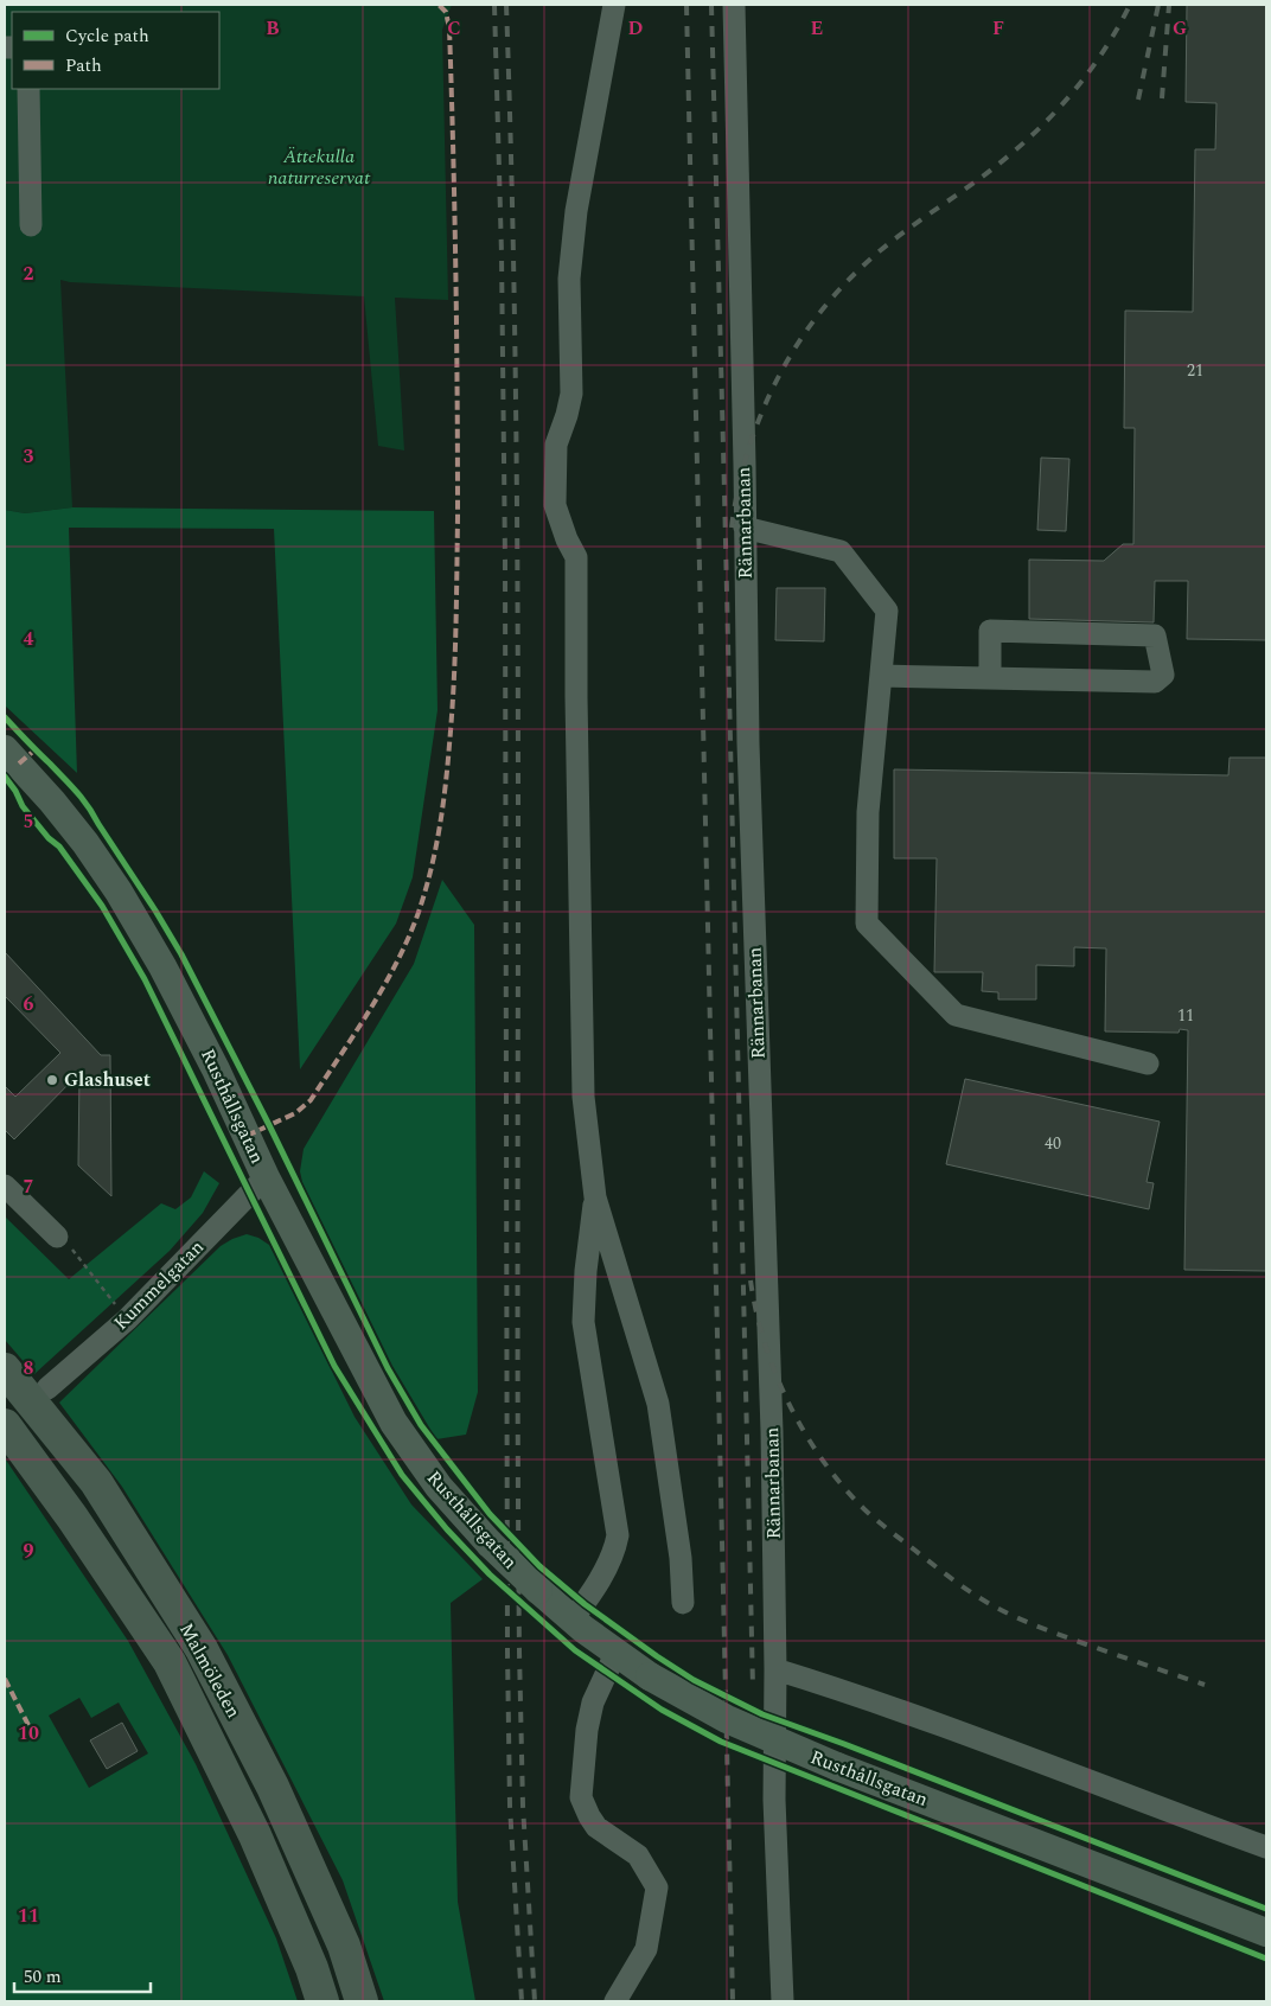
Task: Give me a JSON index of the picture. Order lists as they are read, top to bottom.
{
  "streets": {
    "highway": ["Malmöleden"],
    "main road": ["Rusthållsgatan"],
    "street": ["Rännarbanan", "Kummelgatan"]
  },
  "crossings": [
    ["Rusthållsgatan", "Kummelgatan"]
  ],
  "parks": ["Ättekulla naturreservat"],
  "places": ["Glashuset"],
  "house_numbers": ["21", "11", "40"],
  "legend": ["Cycle path", "Path"],
  "scale_bar": "50 m",
  "grid": {
    "columns": [
      "B",
      "C",
      "D",
      "E",
      "F",
      "G"
    ],
    "rows": [
      "2",
      "3",
      "4",
      "5",
      "6",
      "7",
      "8",
      "9",
      "10",
      "11"
    ]
  }
}
